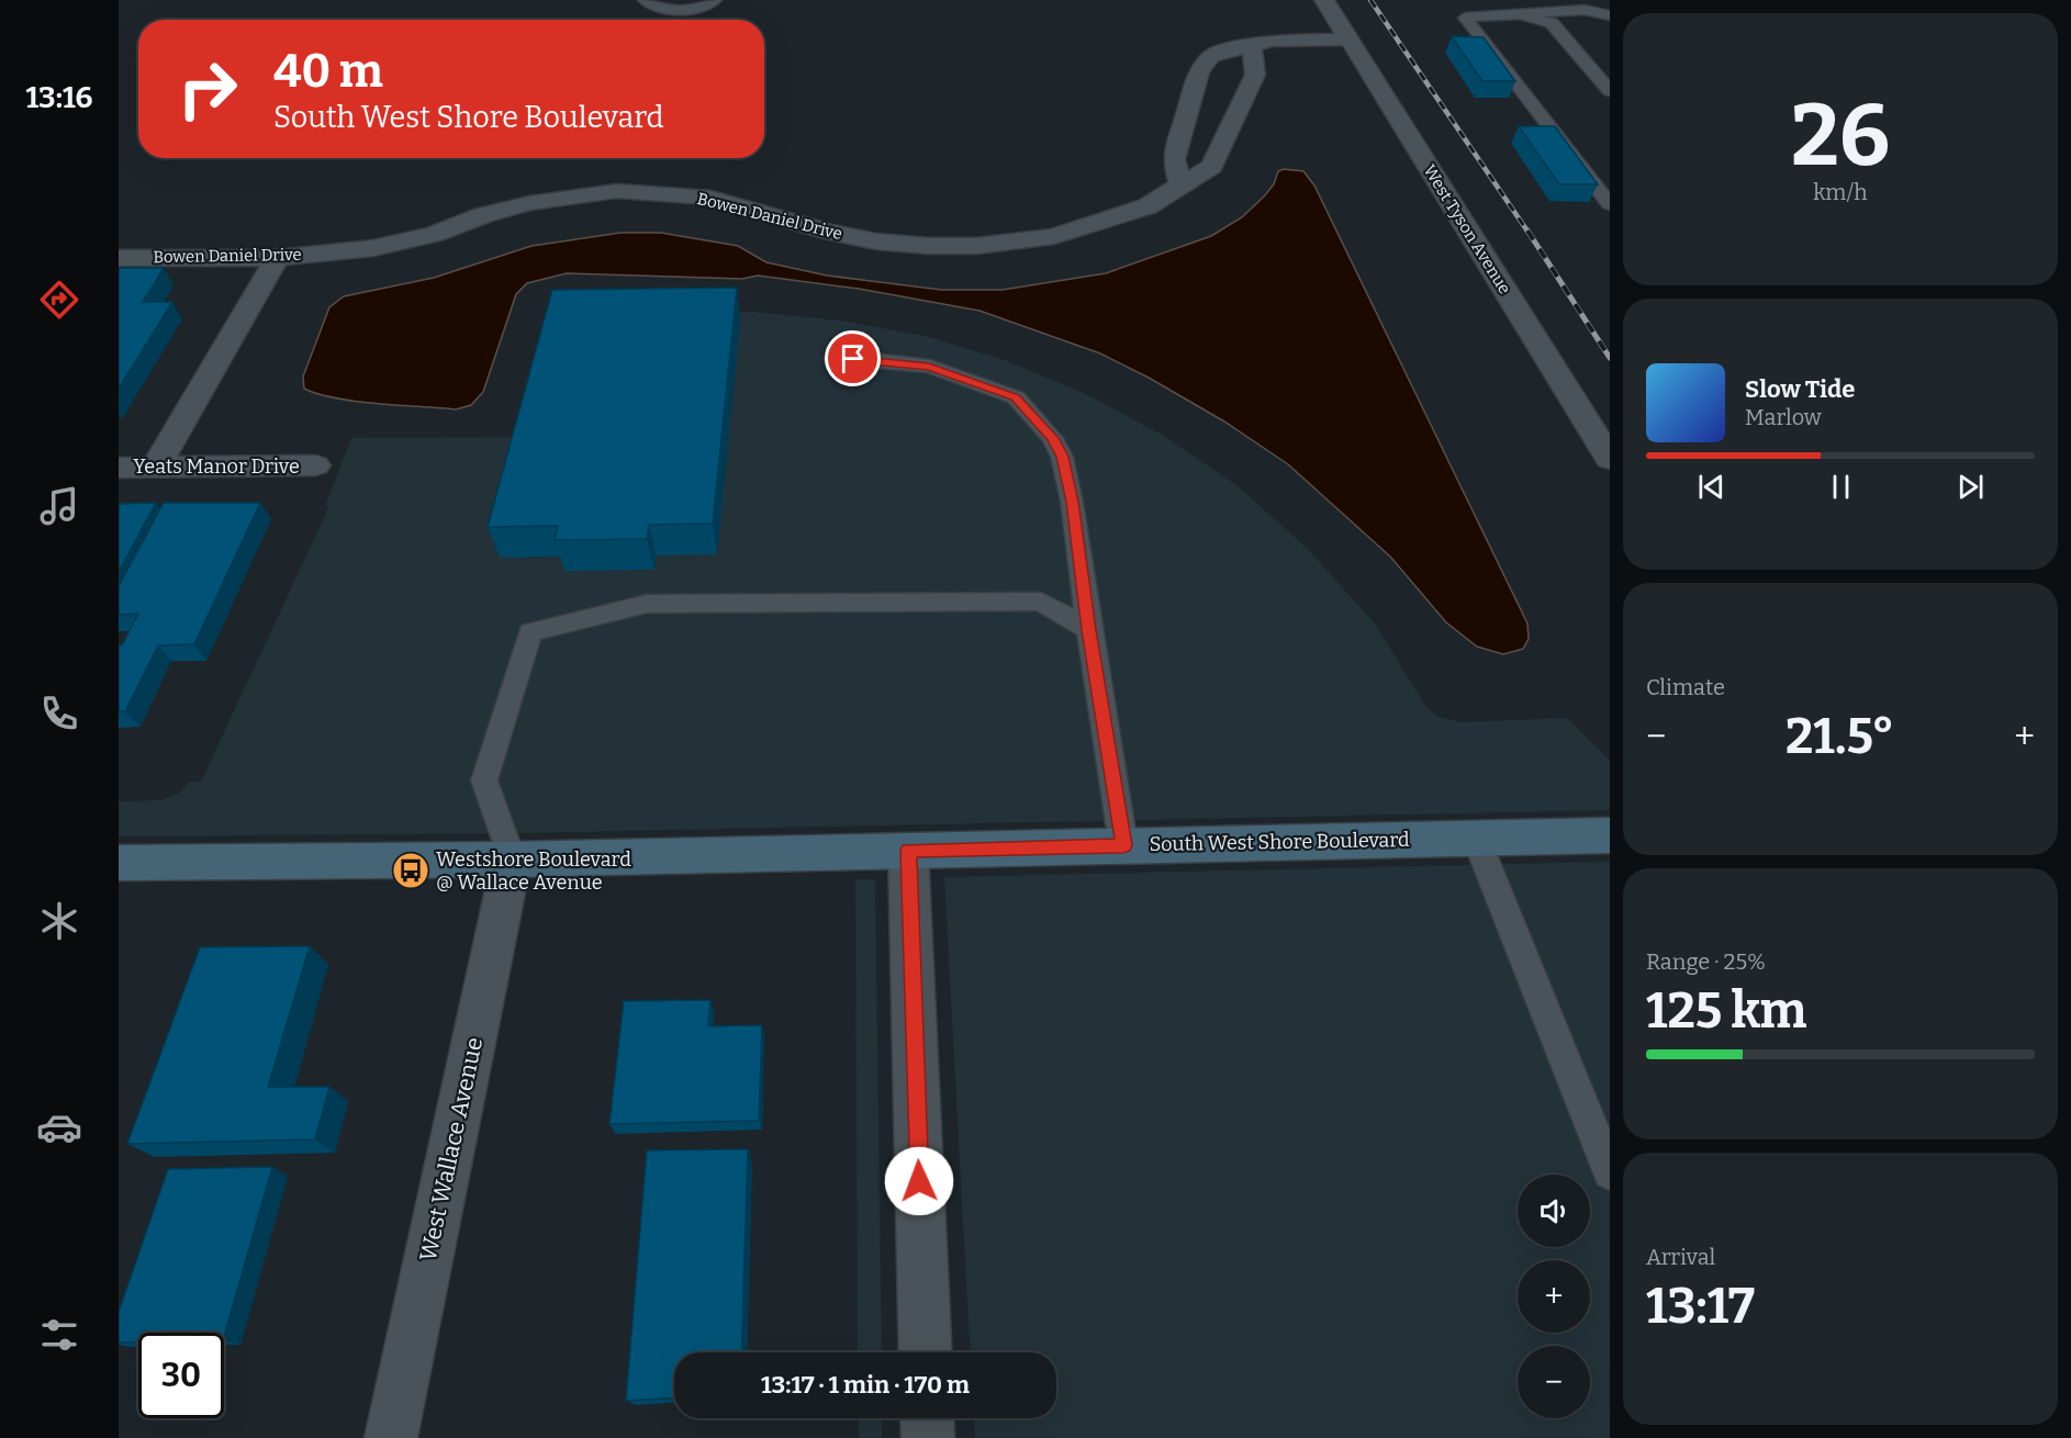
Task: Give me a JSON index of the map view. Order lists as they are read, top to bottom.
{
  "streets": {
    "street": [
      "Bowen Daniel Drive",
      "West Tyson Avenue",
      "Yeats Manor Drive",
      "South West Shore Boulevard",
      "West Wallace Avenue"
    ]
  },
  "crossings": [
    ["South West Shore Boulevard", "West Wallace Avenue"]
  ],
  "places": {
    "bus stop": ["Westshore Boulevard @ Wallace Avenue"]
  },
  "page": {
    "tabs": "13:16",
    "tile": [
      ["26", "km/h"],
      "Climate",
      ["Range · 25%", "125 km"],
      ["Arrival", "13:17"]
    ],
    "turn": ["40 m", "South West Shore Boulevard"],
    "song": ["Slow Tide", "Marlow"],
    "heat": ["−", "21.5°", "+"],
    "map_buttons": ["+", "−"],
    "limit": "30",
    "trip": "13:17 · 1 min · 170 m"
  }
}
